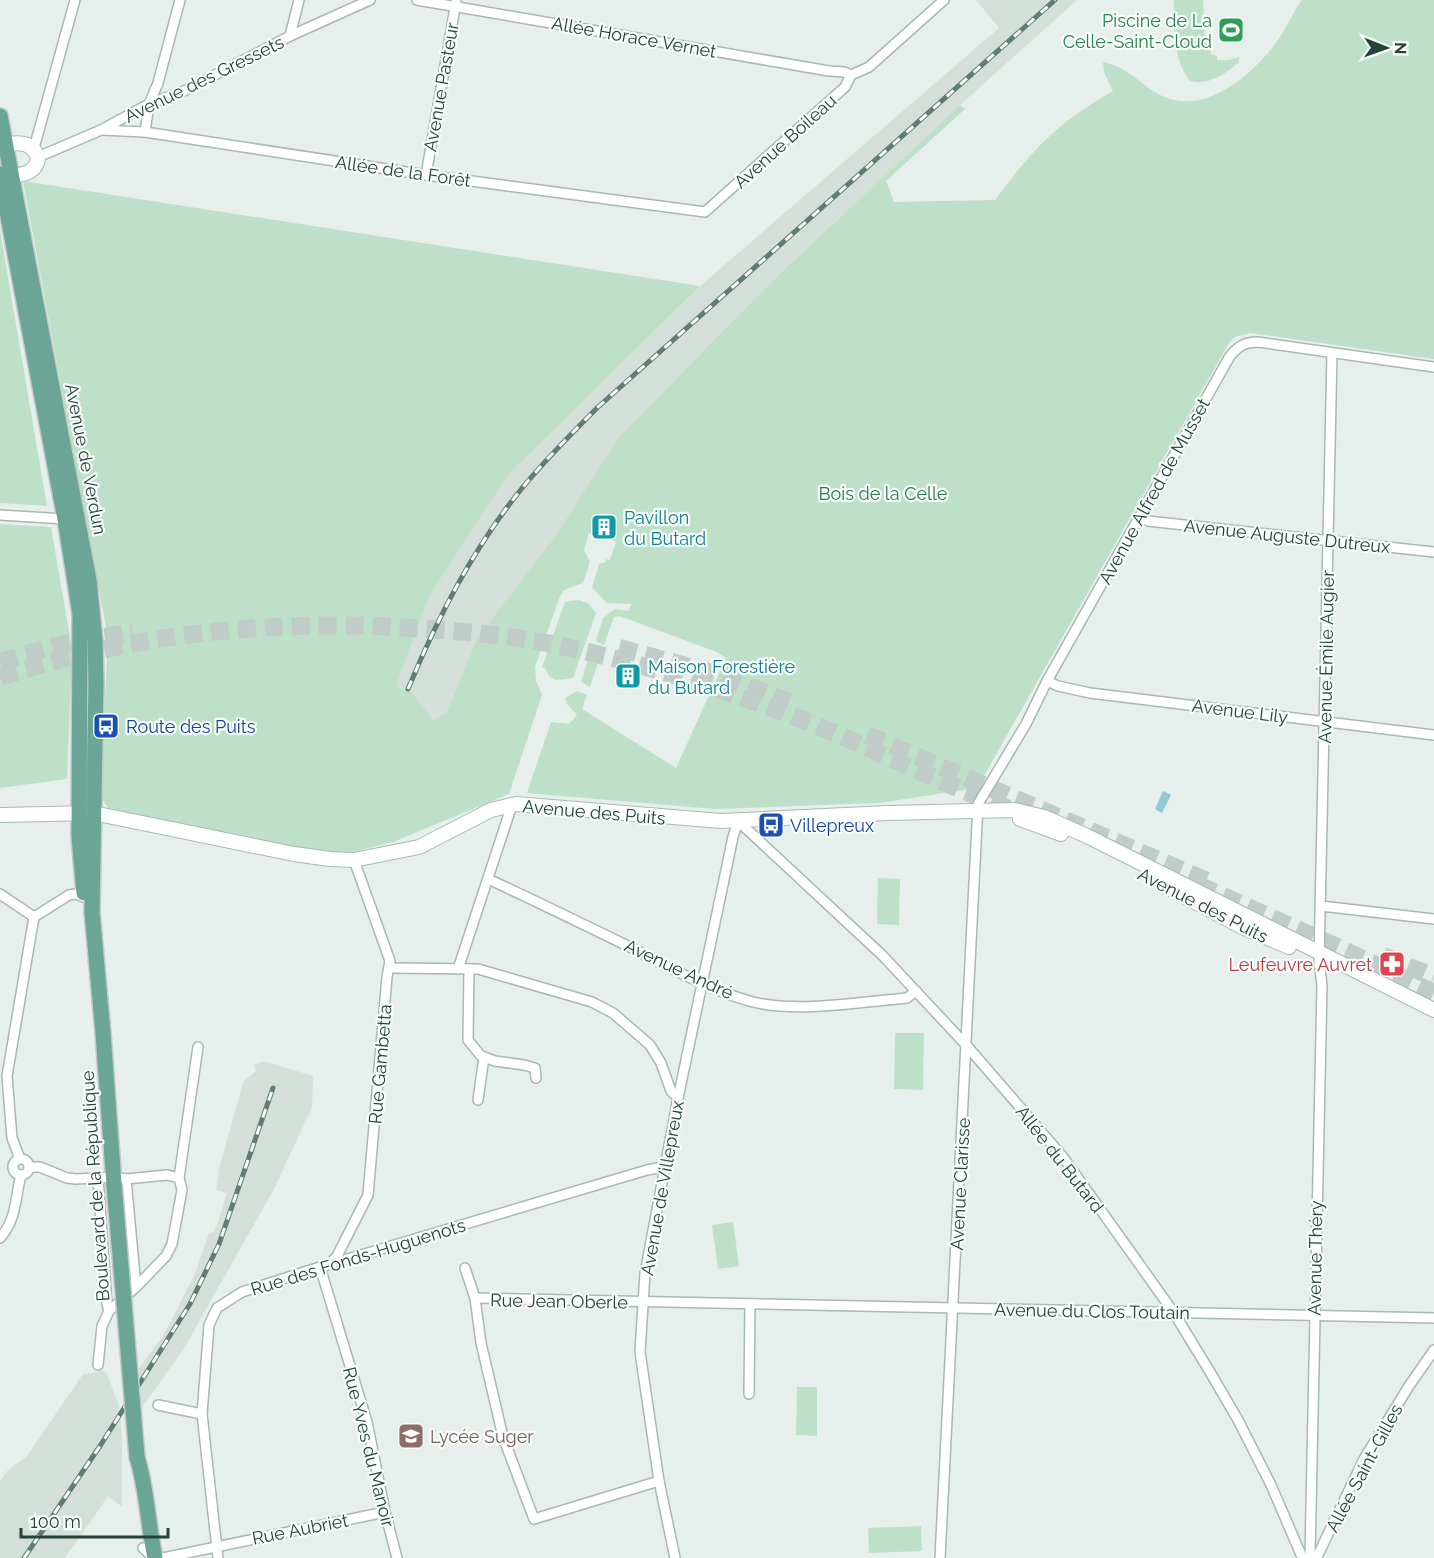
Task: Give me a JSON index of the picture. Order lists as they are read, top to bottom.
{
  "streets": {
    "main road": ["Avenue de Verdun", "Boulevard de la République"],
    "street": [
      "Allée Horace Vernet",
      "Avenue des Gressets",
      "Avenue Pasteur",
      "Avenue Boileau",
      "Allée de la Forêt",
      "Avenue Alfred de Musset",
      "Avenue Auguste Dutreux",
      "Avenue Émile Augier",
      "Avenue Lily",
      "Avenue des Puits",
      "Avenue André",
      "Rue Gambetta",
      "Allée du Butard",
      "Avenue Clarisse",
      "Avenue de Villepreux",
      "Rue des Fonds-Huguenots",
      "Avenue Théry",
      "Rue Jean Oberle",
      "Avenue du Clos Toutain",
      "Rue Yves du Manoir",
      "Allée Saint-Gilles",
      "Rue Aubriet"
    ]
  },
  "crossings": [
    ["Allée Horace Vernet", "Avenue Pasteur"],
    ["Allée Horace Vernet", "Avenue Boileau"],
    ["Avenue des Gressets", "Allée de la Forêt"],
    ["Avenue Pasteur", "Allée de la Forêt"],
    ["Avenue Boileau", "Allée de la Forêt"],
    ["Avenue de Verdun", "Avenue des Puits"],
    ["Avenue de Verdun", "Boulevard de la République"],
    ["Avenue Alfred de Musset", "Avenue Auguste Dutreux"],
    ["Avenue Alfred de Musset", "Avenue Émile Augier"],
    ["Avenue Alfred de Musset", "Avenue Lily"],
    ["Avenue Alfred de Musset", "Avenue des Puits"],
    ["Avenue Alfred de Musset", "Avenue Clarisse"],
    ["Avenue Auguste Dutreux", "Avenue Émile Augier"],
    ["Avenue Émile Augier", "Avenue Lily"],
    ["Avenue Émile Augier", "Avenue des Puits"],
    ["Avenue Émile Augier", "Avenue Théry"],
    ["Avenue des Puits", "Rue Gambetta"],
    ["Avenue des Puits", "Allée du Butard"],
    ["Avenue des Puits", "Avenue Clarisse"],
    ["Avenue des Puits", "Boulevard de la République"],
    ["Avenue des Puits", "Avenue de Villepreux"],
    ["Avenue des Puits", "Avenue Théry"],
    ["Avenue André", "Allée du Butard"],
    ["Avenue André", "Avenue de Villepreux"],
    ["Rue Gambetta", "Rue des Fonds-Huguenots"],
    ["Allée du Butard", "Avenue Clarisse"],
    ["Allée du Butard", "Avenue de Villepreux"],
    ["Allée du Butard", "Avenue Théry"],
    ["Allée du Butard", "Avenue du Clos Toutain"],
    ["Allée du Butard", "Allée Saint-Gilles"],
    ["Avenue Clarisse", "Avenue du Clos Toutain"],
    ["Avenue de Villepreux", "Rue des Fonds-Huguenots"],
    ["Avenue de Villepreux", "Rue Jean Oberle"],
    ["Avenue de Villepreux", "Avenue du Clos Toutain"],
    ["Rue des Fonds-Huguenots", "Rue Yves du Manoir"],
    ["Rue des Fonds-Huguenots", "Rue Aubriet"],
    ["Avenue Théry", "Avenue du Clos Toutain"],
    ["Avenue Théry", "Allée Saint-Gilles"],
    ["Rue Jean Oberle", "Avenue du Clos Toutain"],
    ["Rue Yves du Manoir", "Rue Aubriet"]
  ],
  "parks": ["Bois de la Celle"],
  "places": {
    "sports": ["Piscine de La Celle-Saint-Cloud"],
    "building": ["Pavillon du Butard", "Maison Forestière du Butard"],
    "bus stop": ["Route des Puits", "Villepreux"],
    "pharmacy": ["Leufeuvre Auvret"],
    "school or university": ["Lycée Suger"]
  },
  "scale_bar": "100 m",
  "north": "right"
}
